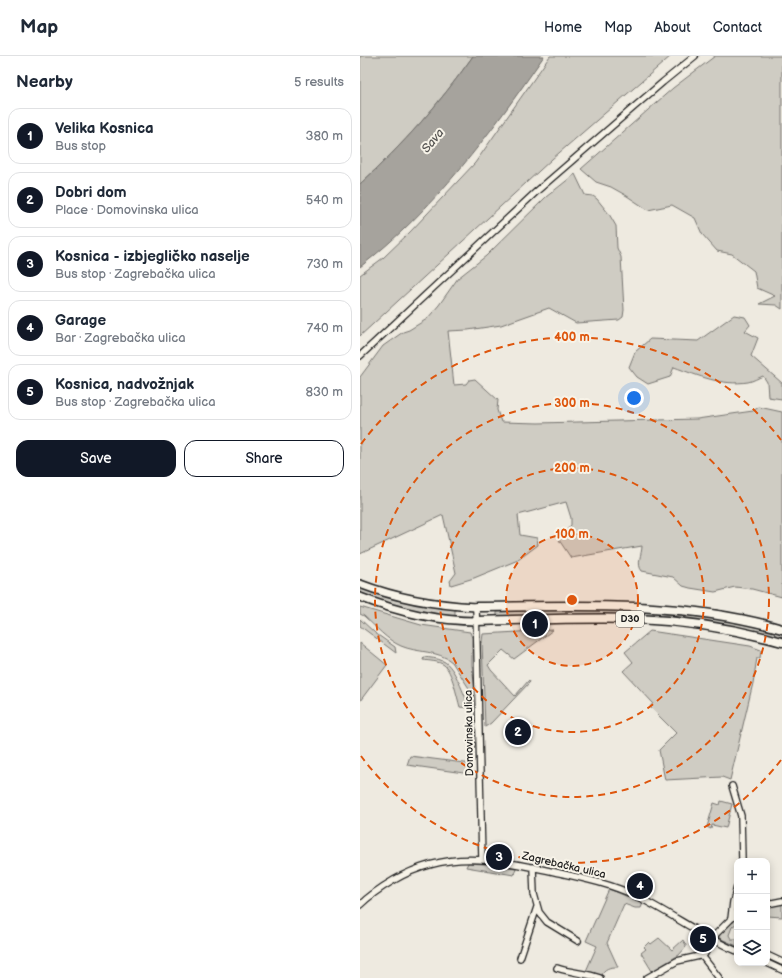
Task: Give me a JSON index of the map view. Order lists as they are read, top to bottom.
{
  "streets": {
    "highway": ["D30"],
    "street": ["Domovinska ulica", "Zagrebačka ulica"]
  },
  "crossings": [
    ["D30", "Domovinska ulica"],
    ["Domovinska ulica", "Zagrebačka ulica"]
  ],
  "water": ["Sava"],
  "page": {
    "header": "Map",
    "nav": [
      "Home",
      "Map",
      "About",
      "Contact"
    ],
    "heading": ["Nearby", "5 results"],
    "list": [
      {
        "mark": "1",
        "name": "Velika Kosnica",
        "note": "Bus stop",
        "value": "380 m"
      },
      {
        "mark": "2",
        "name": "Dobri dom",
        "note": "Place · Domovinska ulica",
        "value": "540 m"
      },
      {
        "mark": "3",
        "name": "Kosnica - izbjegličko naselje",
        "note": "Bus stop · Zagrebačka ulica",
        "value": "730 m"
      },
      {
        "mark": "4",
        "name": "Garage",
        "note": "Bar · Zagrebačka ulica",
        "value": "740 m"
      },
      {
        "mark": "5",
        "name": "Kosnica, nadvožnjak",
        "note": "Bus stop · Zagrebačka ulica",
        "value": "830 m"
      }
    ],
    "buttons": ["Save", "Share"],
    "pins": [
      "1",
      "2",
      "3",
      "4",
      "5"
    ],
    "map_buttons": ["+", "−"]
  },
  "rings": [
    "400 m",
    "300 m",
    "200 m",
    "100 m"
  ]
}
